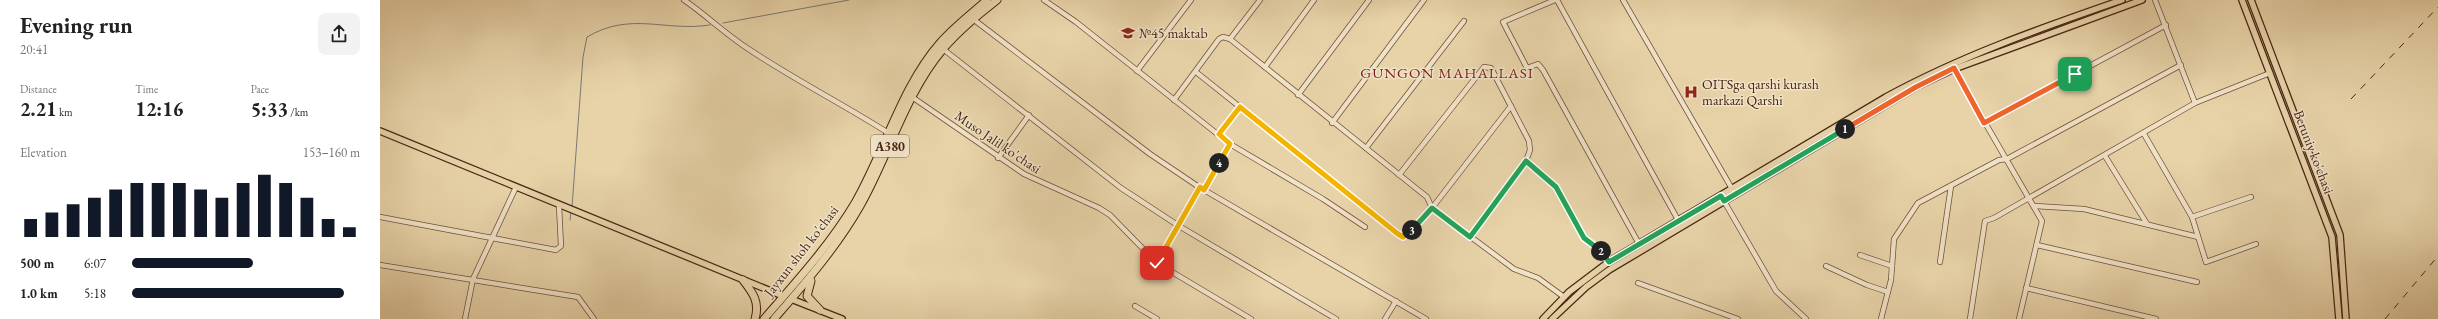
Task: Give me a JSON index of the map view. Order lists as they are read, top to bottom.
{
  "streets": {
    "highway": ["A380", "Jayxun shoh ko'chasi"],
    "main road": ["Beruniy ko'chasi"],
    "street": ["Muso Jalil ko'chasi"]
  },
  "crossings": [
    ["Muso Jalil ko'chasi", "Jayxun shoh ko'chasi"]
  ],
  "districts": ["GUNGON MAHALLASI"],
  "places": {
    "school or university": ["№45 maktab"],
    "hospital": ["OITSga qarshi kurash markazi Qarshi"]
  },
  "page": {
    "heading": ["Evening run", "20:41"],
    "stats": [
      ["Distance", "2.21 km"],
      ["Time", "12:16"],
      ["Pace", "5:33 /km"]
    ],
    "pins": [
      "1",
      "4",
      "3",
      "2"
    ],
    "chart": ["Elevation", "153–160 m"],
    "list": [
      {
        "name": "500 m",
        "note": "6:07"
      },
      {
        "name": "1.0 km",
        "note": "5:18"
      }
    ]
  }
}
